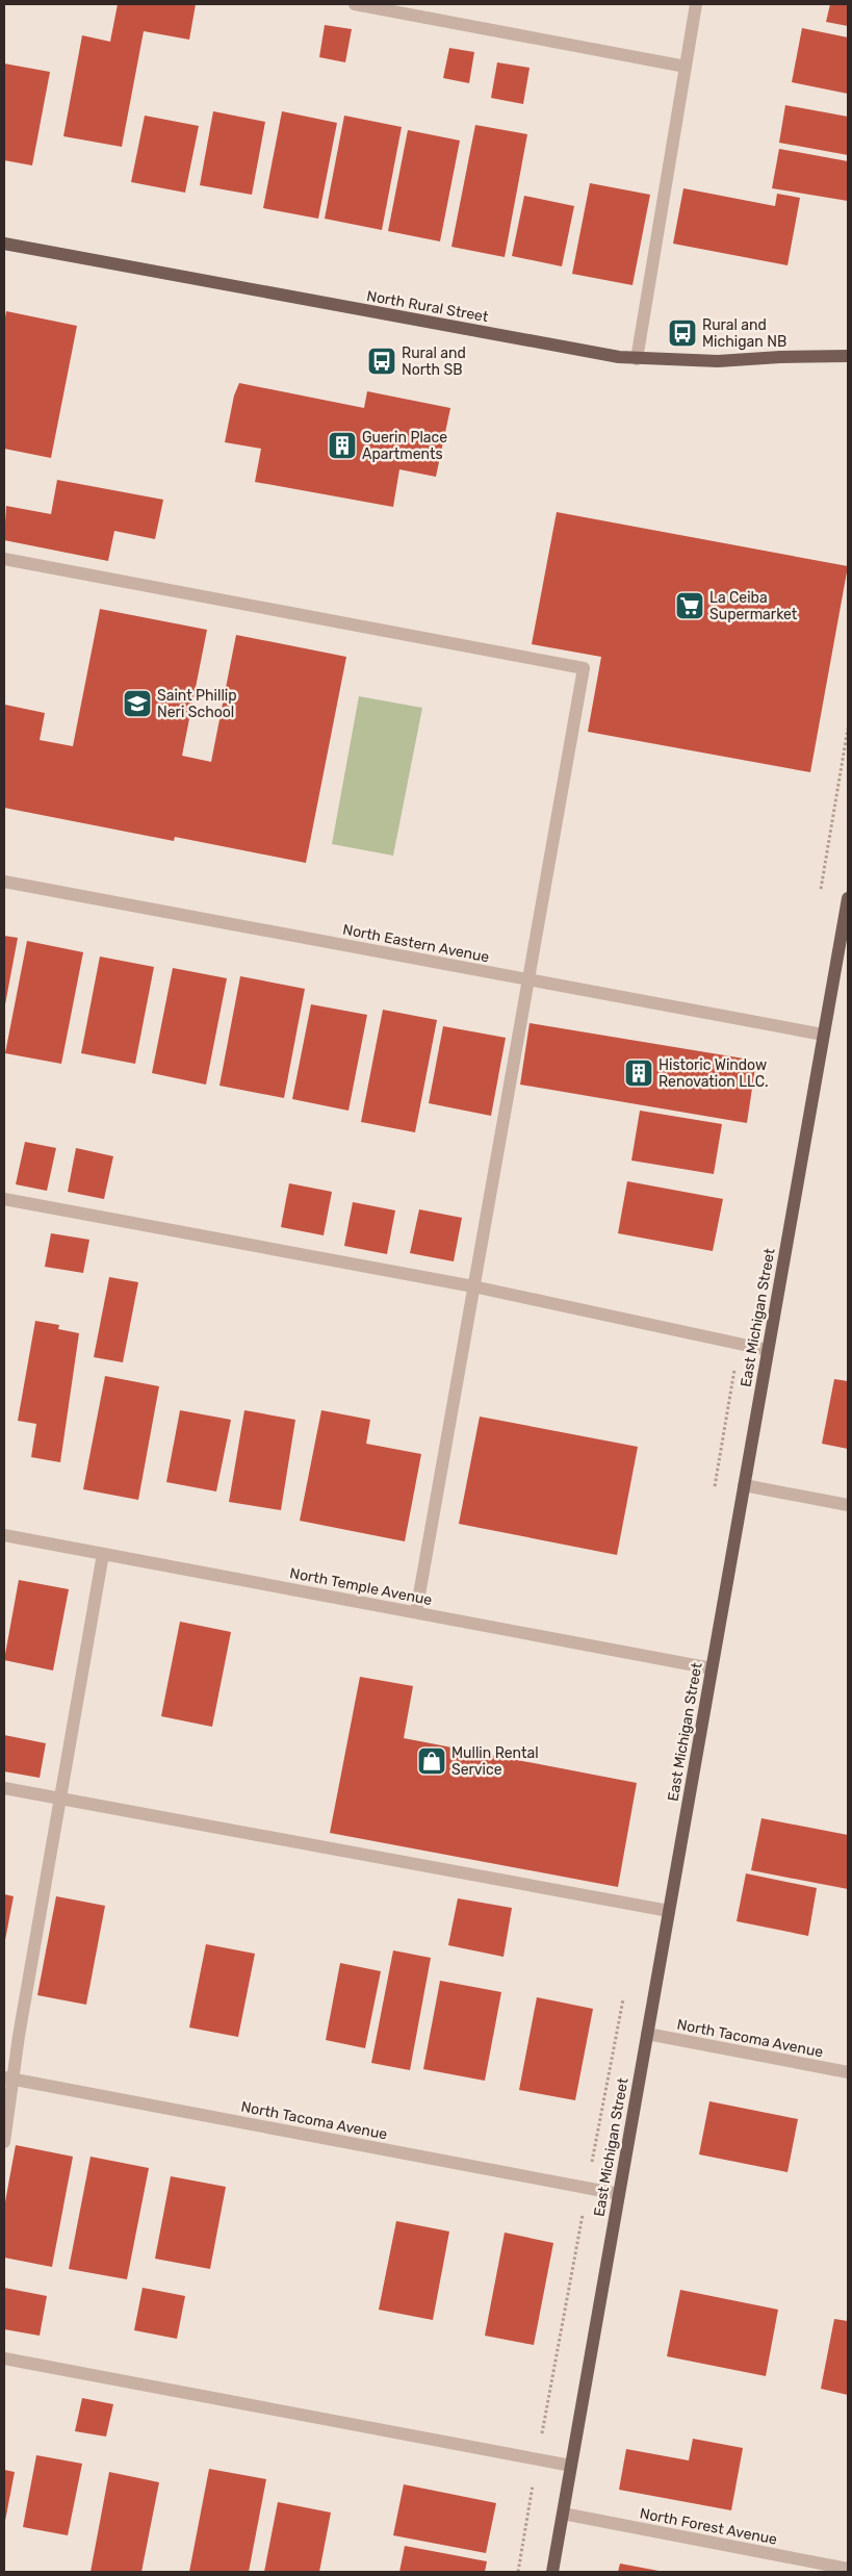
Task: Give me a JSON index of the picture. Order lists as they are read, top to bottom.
{
  "streets": {
    "main road": ["North Rural Street", "East Michigan Street"],
    "street": [
      "North Eastern Avenue",
      "North Temple Avenue",
      "North Tacoma Avenue",
      "North Forest Avenue"
    ]
  },
  "crossings": [
    ["North Eastern Avenue", "East Michigan Street"],
    ["East Michigan Street", "North Temple Avenue"],
    ["East Michigan Street", "North Tacoma Avenue"],
    ["East Michigan Street", "North Forest Avenue"]
  ],
  "places": {
    "bus stop": ["Rural and Michigan NB", "Rural and North SB"],
    "building": ["Guerin Place Apartments", "Historic Window Renovation LLC."],
    "supermarket": ["La Ceiba Supermarket"],
    "school or university": ["Saint Phillip Neri School"],
    "shop": ["Mullin Rental Service"]
  }
}
